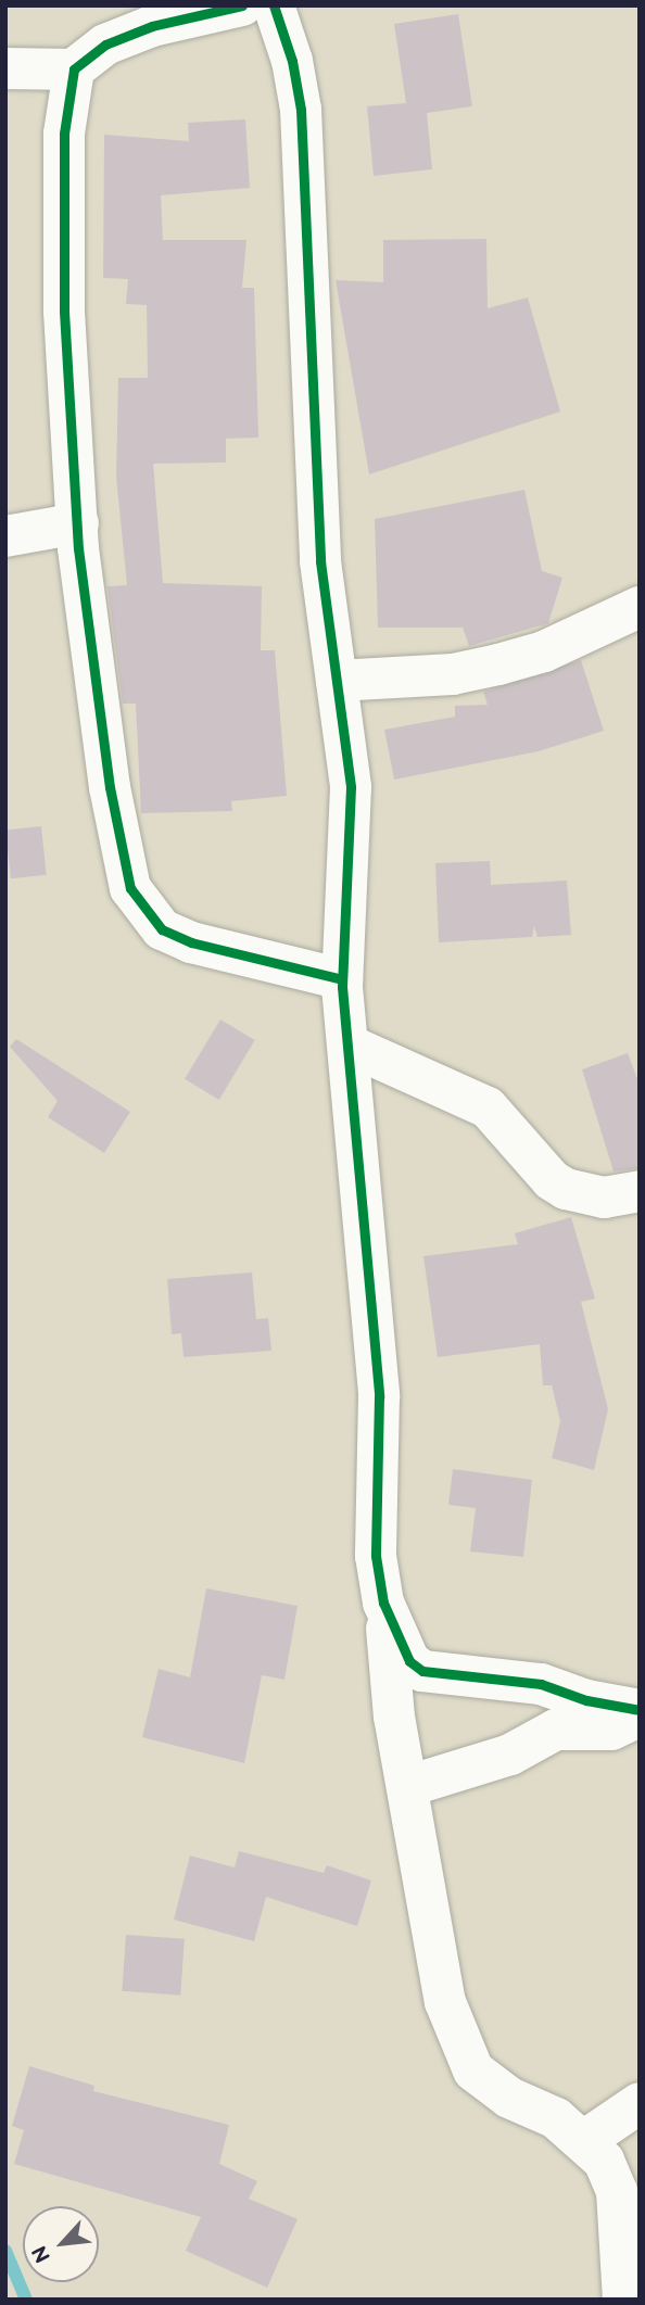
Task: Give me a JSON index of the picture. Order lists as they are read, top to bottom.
{
  "north": "bottom left"
}
